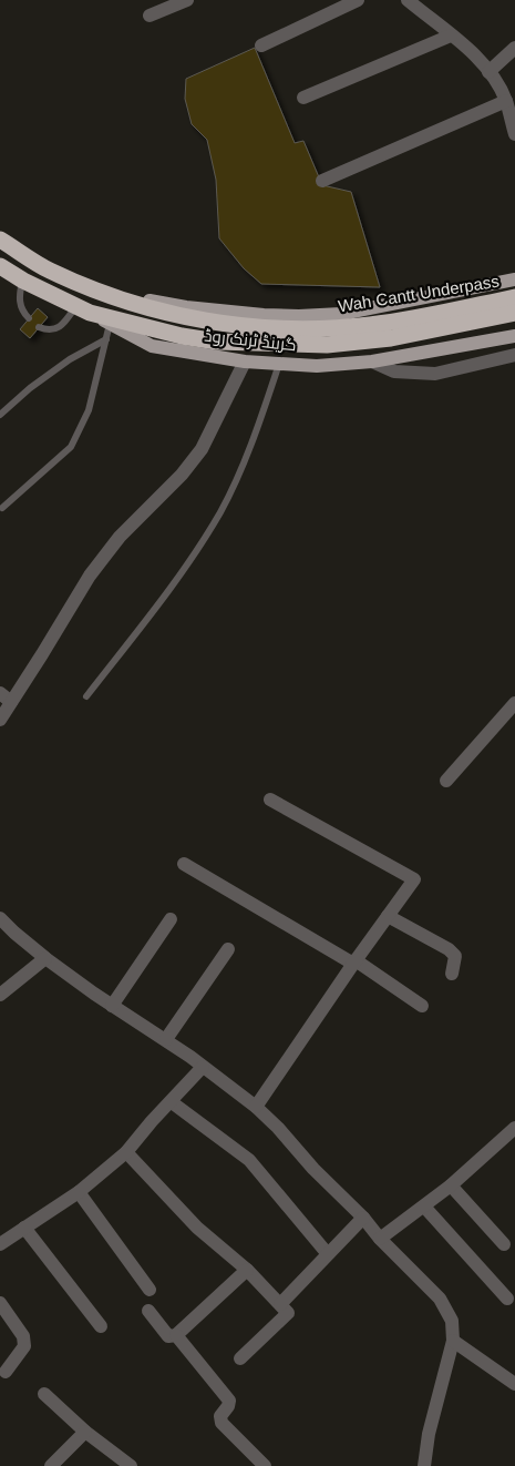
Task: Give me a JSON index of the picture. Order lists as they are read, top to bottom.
{
  "streets": {
    "highway": ["Wah Cantt Underpass", "گرینڈ ٹرنک روڈ"]
  },
  "crossings": [
    ["Wah Cantt Underpass", "گرینڈ ٹرنک روڈ"]
  ]
}
